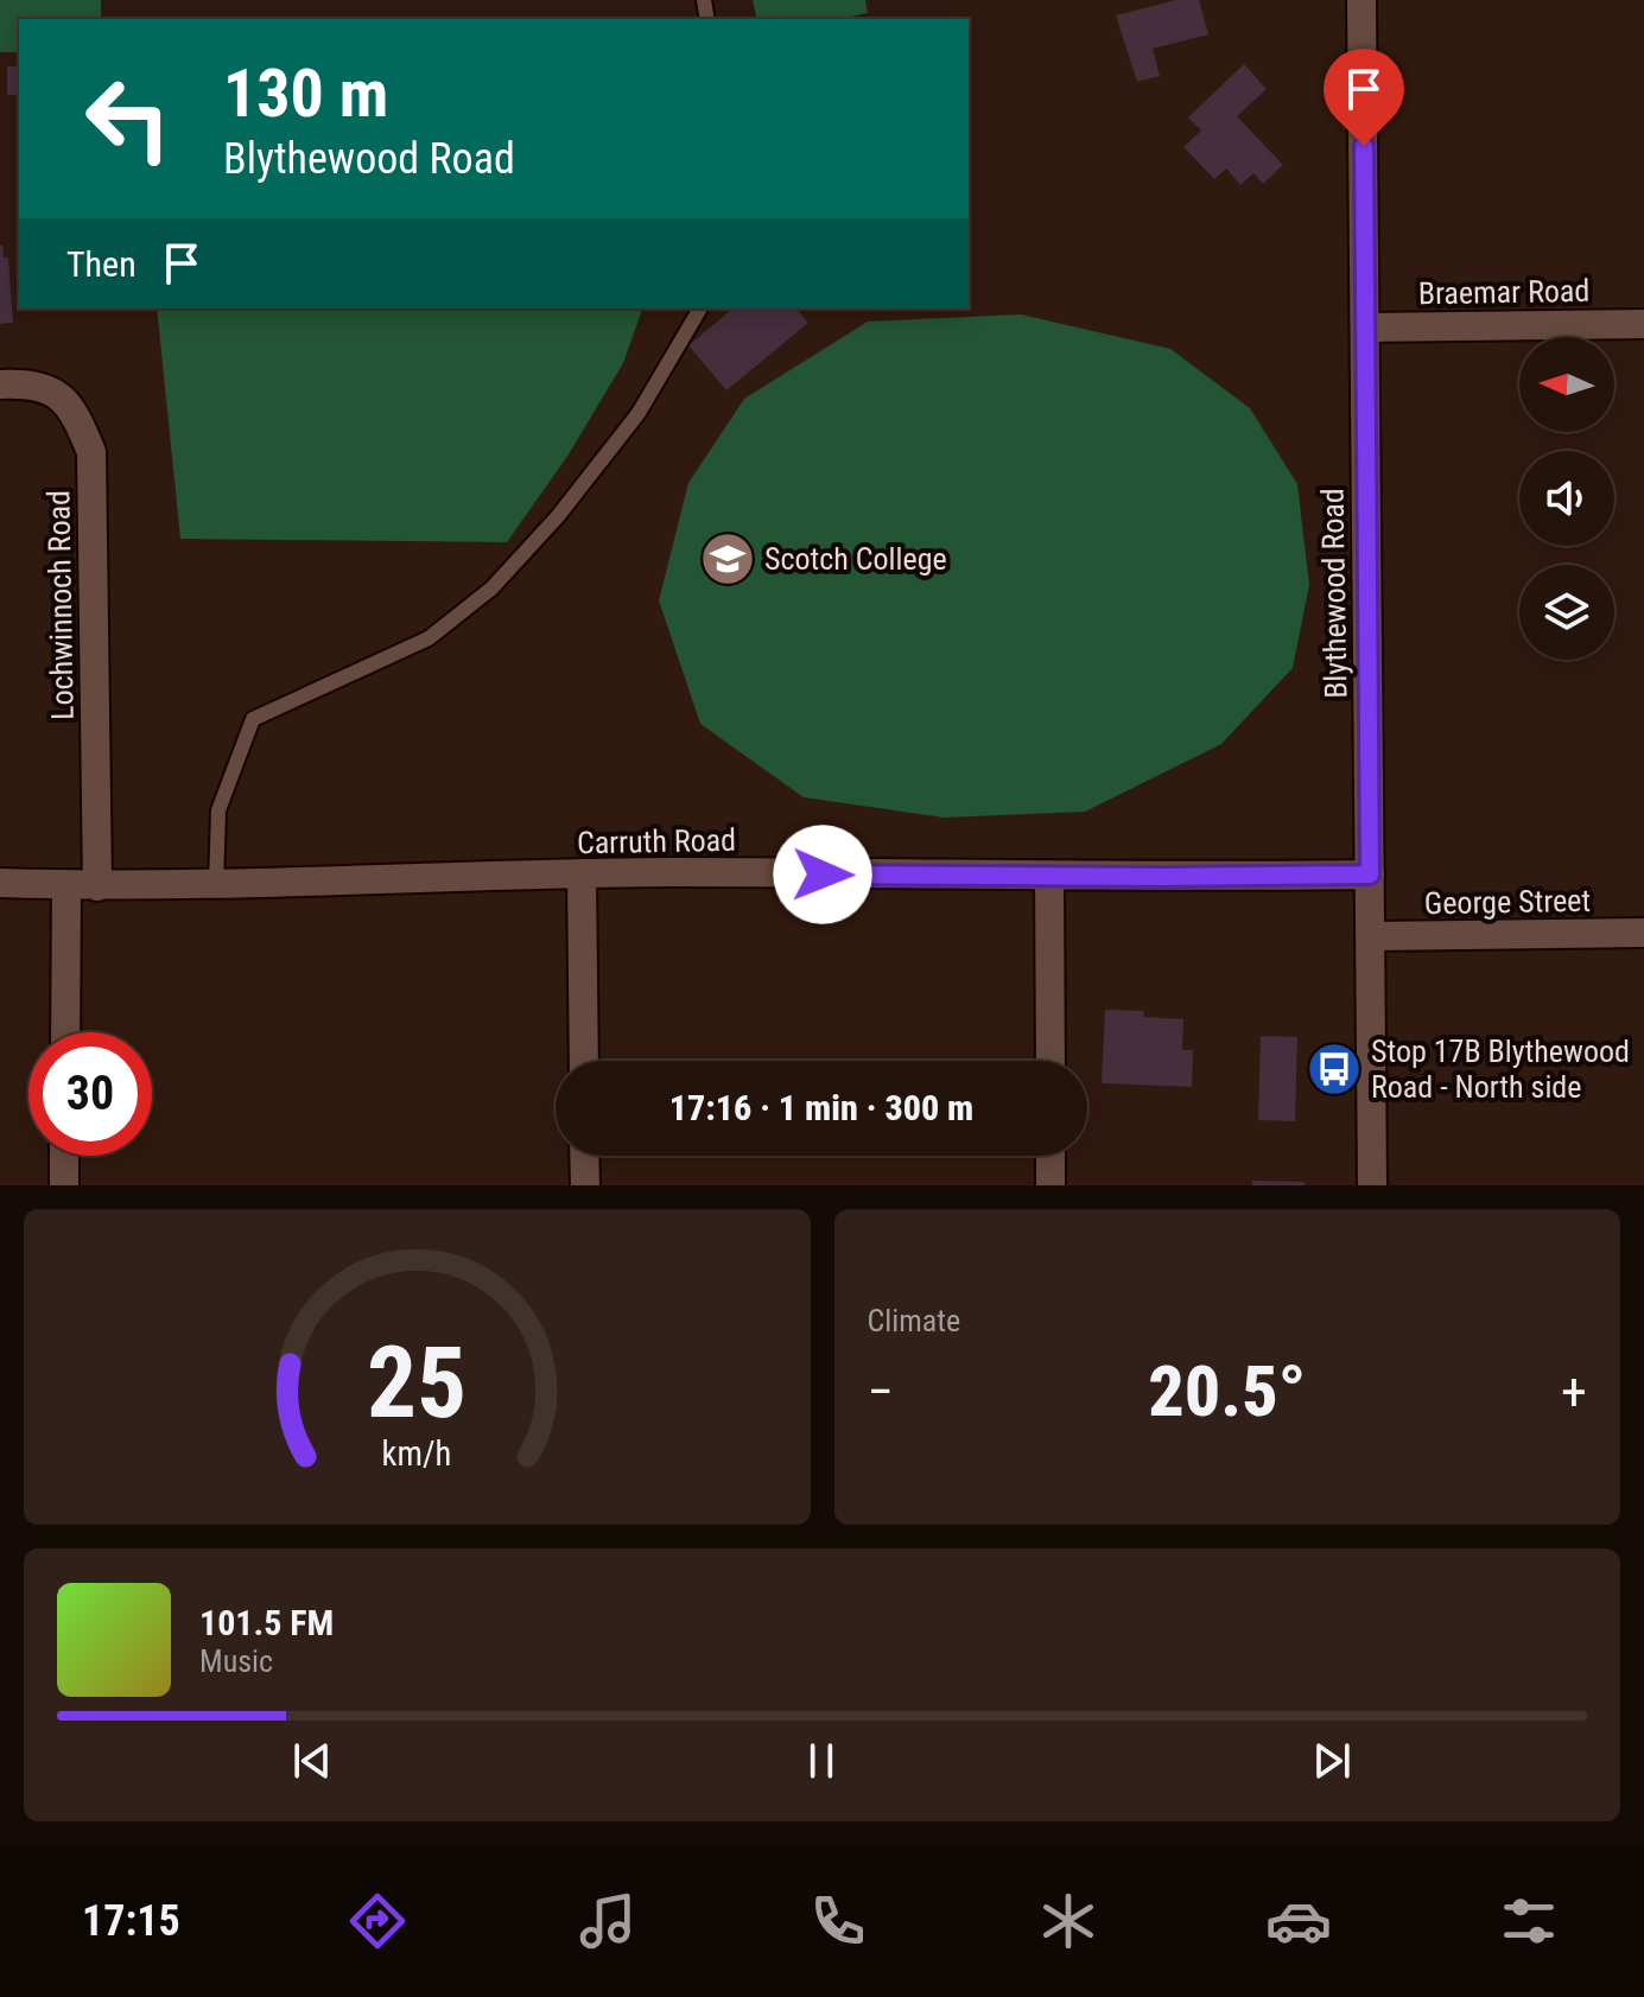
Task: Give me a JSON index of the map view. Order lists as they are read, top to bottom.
{
  "streets": {
    "street": [
      "Braemar Road",
      "Blythewood Road",
      "Lochwinnoch Road",
      "Carruth Road",
      "George Street"
    ]
  },
  "crossings": [
    ["Braemar Road", "Blythewood Road"],
    ["Blythewood Road", "Carruth Road"],
    ["Blythewood Road", "George Street"],
    ["Lochwinnoch Road", "Carruth Road"]
  ],
  "places": {
    "school or university": ["Scotch College"],
    "bus stop": ["Stop 17B Blythewood Road - North side"]
  },
  "north": "left",
  "page": {
    "turn": ["130 m", "Blythewood Road"],
    "then": "Then",
    "limit": "30",
    "trip": "17:16 · 1 min · 300 m",
    "tile": "Climate",
    "heat": ["−", "20.5°", "+"],
    "song": ["101.5 FM", "Music"],
    "tabs": "17:15",
    "gauge": ["25", "km/h"]
  }
}
